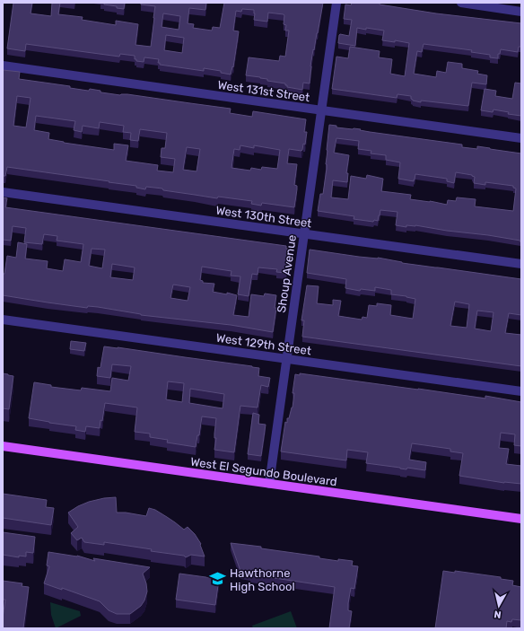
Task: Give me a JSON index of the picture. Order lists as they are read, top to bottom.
{
  "streets": {
    "main road": ["West El Segundo Boulevard"],
    "street": [
      "West 131st Street",
      "West 130th Street",
      "Shoup Avenue",
      "West 129th Street"
    ]
  },
  "crossings": [
    ["West 131st Street", "Shoup Avenue"],
    ["West 130th Street", "Shoup Avenue"],
    ["Shoup Avenue", "West 129th Street"],
    ["Shoup Avenue", "West El Segundo Boulevard"]
  ],
  "places": {
    "school or university": ["Hawthorne High School"]
  },
  "north": "bottom"
}
